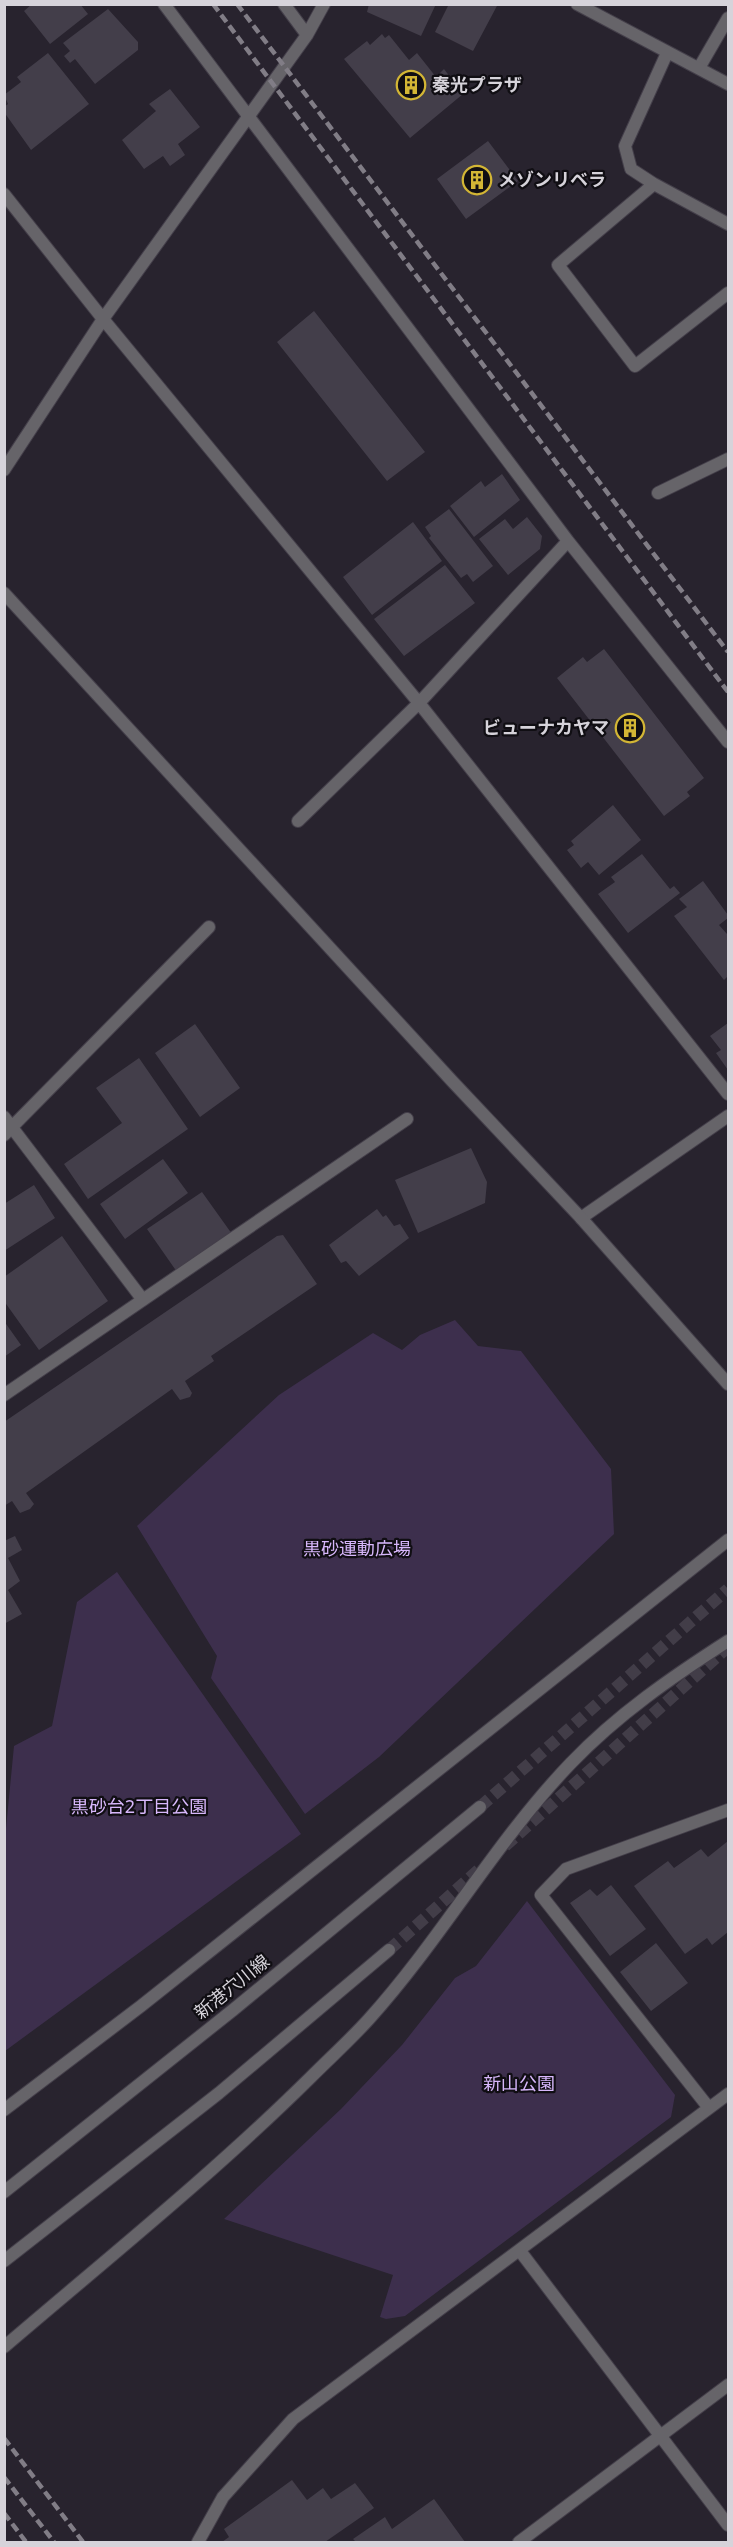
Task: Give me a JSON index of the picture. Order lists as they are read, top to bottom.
{
  "streets": {
    "street": ["新港穴川線"]
  },
  "parks": ["黒砂運動広場", "黒砂台2丁目公園", "新山公園"],
  "places": {
    "building": ["秦光プラザ", "メゾンリベラ", "ビューナカヤマ"]
  }
}
